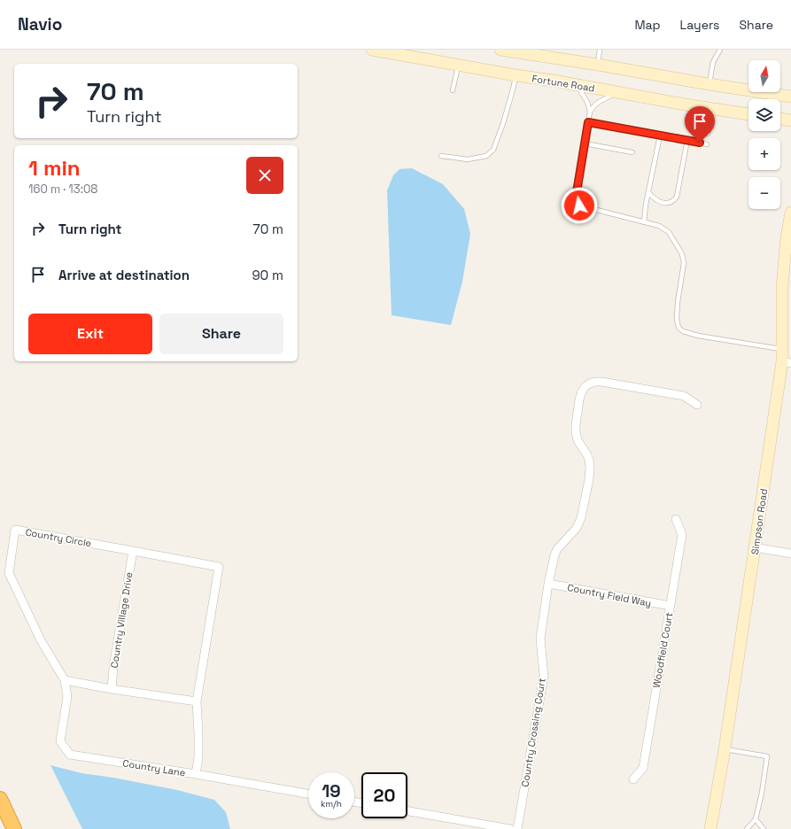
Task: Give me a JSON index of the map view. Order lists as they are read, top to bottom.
{
  "streets": {
    "main road": ["Fortune Road", "Simpson Road"],
    "street": [
      "Country Circle",
      "Country Field Way",
      "Country Village Drive",
      "Woodfield Court",
      "Country Crossing Court",
      "Country Lane"
    ]
  },
  "crossings": [
    ["Country Circle", "Country Village Drive"],
    ["Country Circle", "Country Lane"],
    ["Country Field Way", "Woodfield Court"],
    ["Country Field Way", "Country Crossing Court"]
  ],
  "north": "top",
  "page": {
    "header": "Navio",
    "nav": ["Map", "Layers", "Share"],
    "map_buttons": ["+", "−"],
    "turn": ["70 m", "Turn right"],
    "heading": ["1 min", "160 m · 13:08"],
    "list": [
      {
        "name": "Turn right",
        "value": "70 m"
      },
      {
        "name": "Arrive at destination",
        "value": "90 m"
      }
    ],
    "buttons": ["Exit", "Share"],
    "speed": "19 km/h",
    "limit": "20"
  }
}
